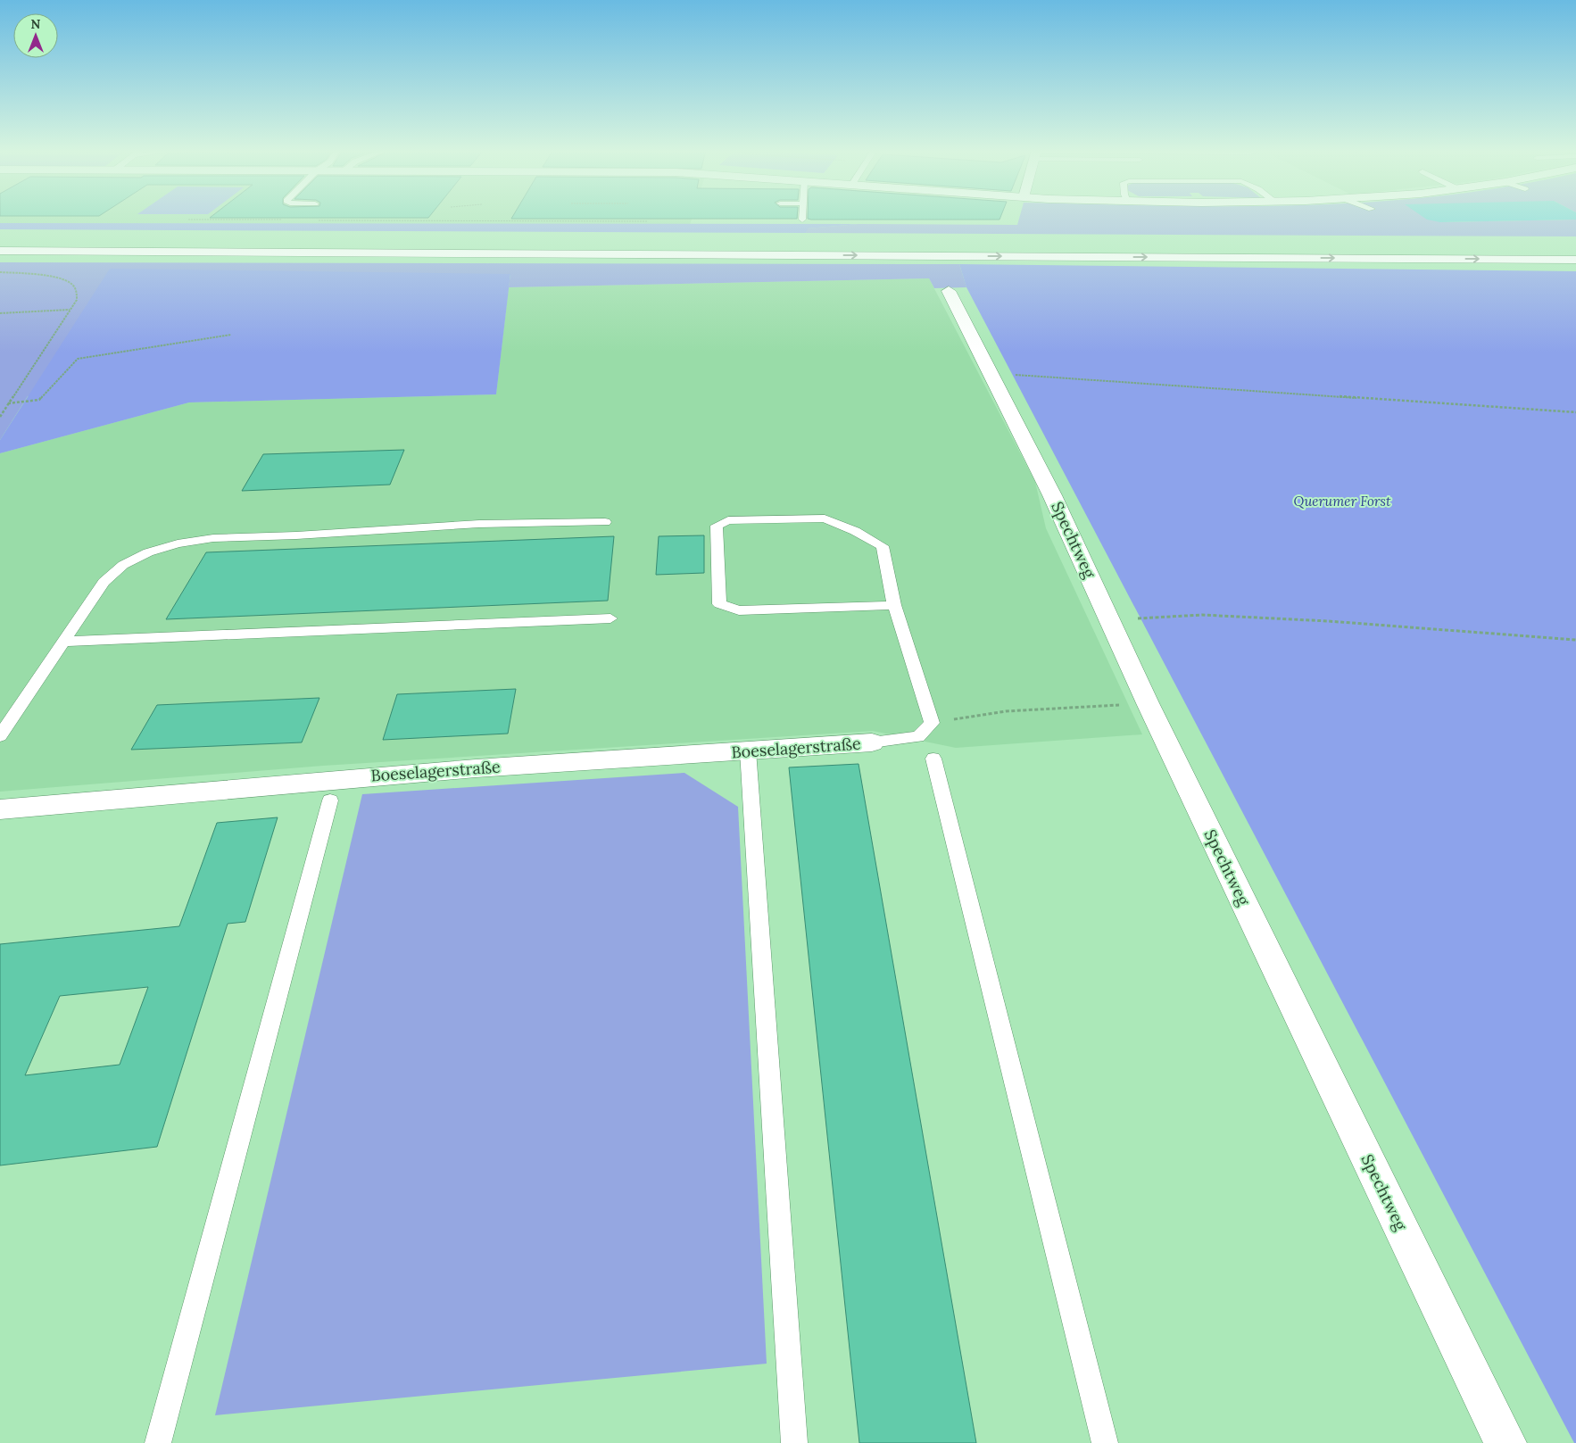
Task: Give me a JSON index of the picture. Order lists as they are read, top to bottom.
{
  "streets": {
    "main road": ["Spechtweg", "Boeselagerstraße"]
  },
  "parks": ["Querumer Forst"],
  "north": "top"
}
